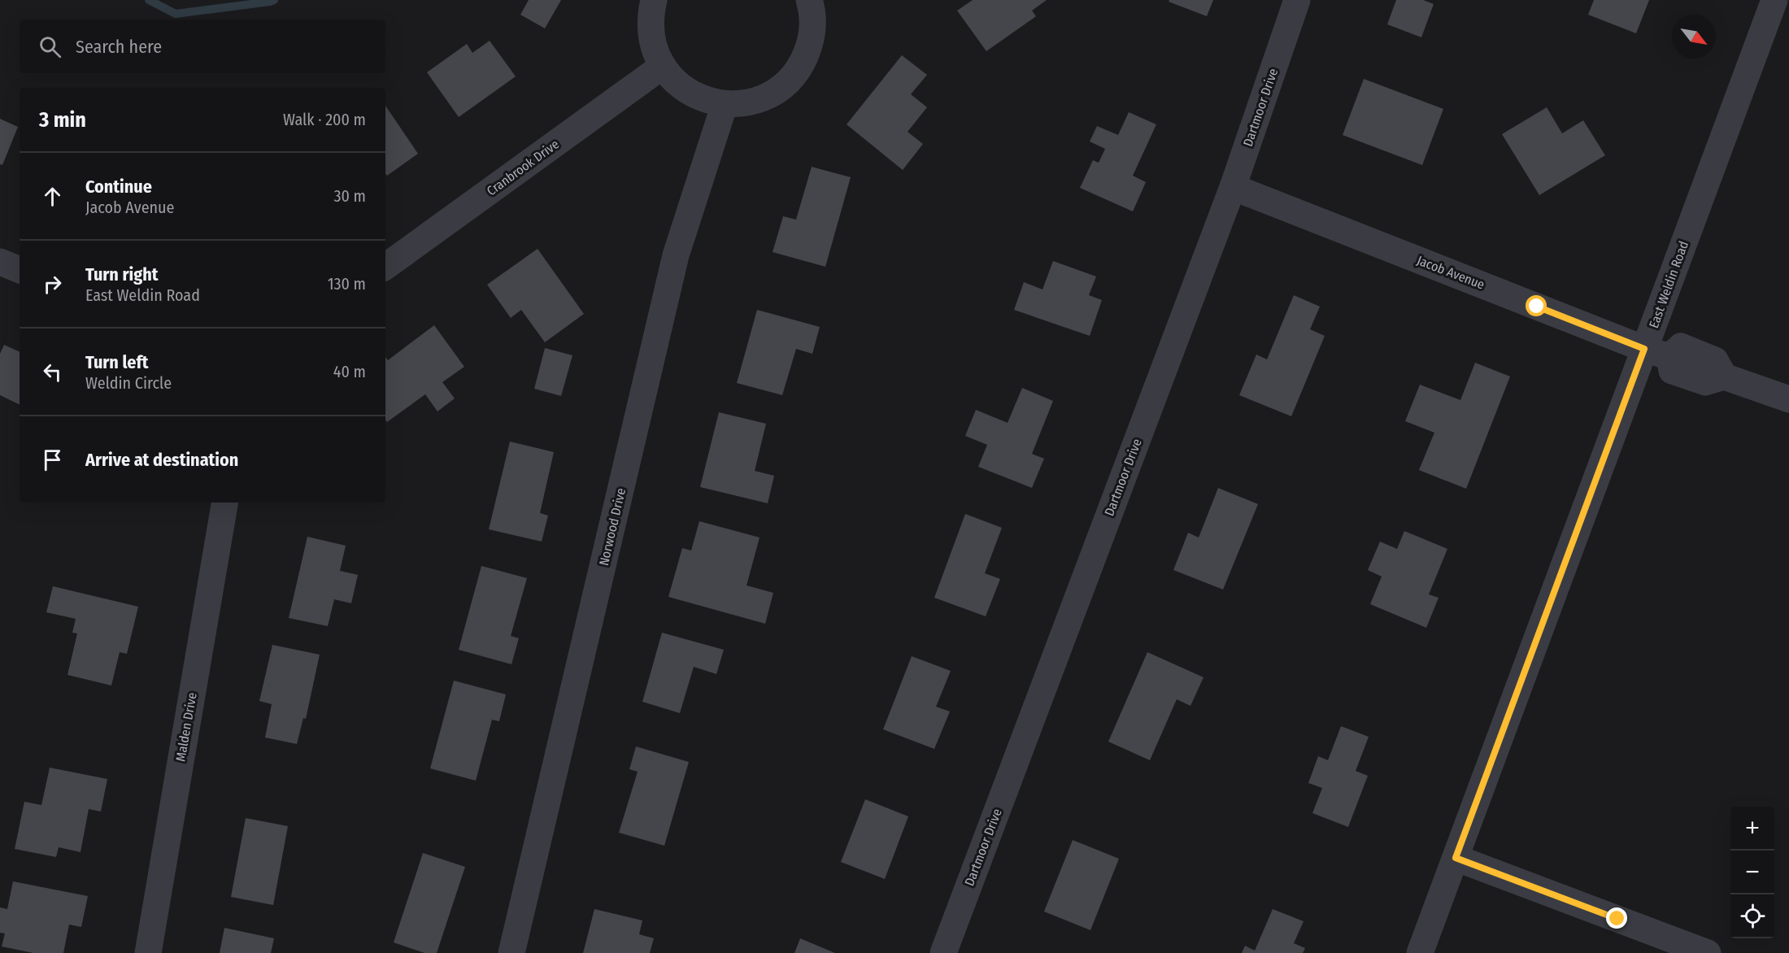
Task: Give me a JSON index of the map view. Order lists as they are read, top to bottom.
{
  "streets": {
    "street": [
      "Dartmoor Drive",
      "Cranbrook Drive",
      "Jacob Avenue",
      "East Weldin Road",
      "Norwood Drive",
      "Malden Drive"
    ]
  },
  "crossings": [
    ["Dartmoor Drive", "Jacob Avenue"],
    ["Jacob Avenue", "East Weldin Road"]
  ],
  "north": "bottom right",
  "page": {
    "search": "Search here",
    "heading": ["3 min", "Walk · 200 m"],
    "list": [
      ["Continue", "Jacob Avenue", "30 m"],
      ["Turn right", "East Weldin Road", "130 m"],
      ["Turn left", "Weldin Circle", "40 m"],
      "Arrive at destination"
    ],
    "map_buttons": ["+", "−"]
  }
}
